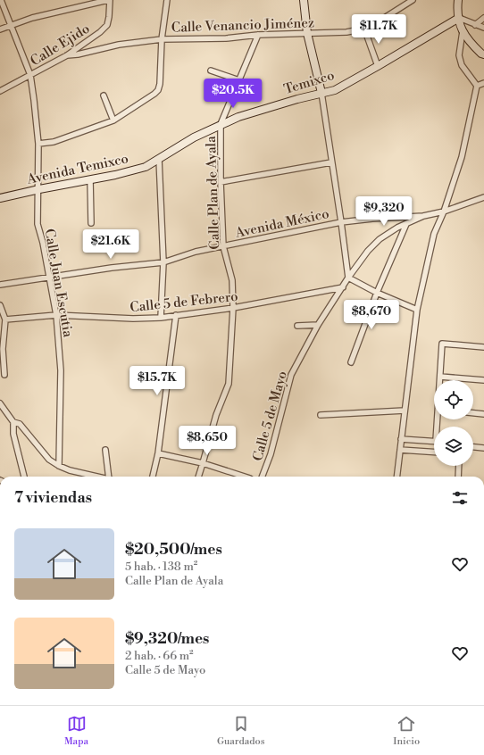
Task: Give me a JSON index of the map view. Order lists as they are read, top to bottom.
{
  "streets": {
    "main road": ["Temixco", "Avenida Temixco"],
    "street": [
      "Calle Venancio Jiménez",
      "Calle Ejido",
      "Calle Plan de Ayala",
      "Avenida México",
      "Calle Juan Escutia",
      "Calle 5 de Febrero",
      "Calle 5 de Mayo"
    ]
  },
  "crossings": [
    ["Calle Venancio Jiménez", "Calle Ejido"],
    ["Calle Venancio Jiménez", "Calle Plan de Ayala"],
    ["Calle Ejido", "Calle Juan Escutia"],
    ["Temixco", "Avenida Temixco"],
    ["Temixco", "Calle Plan de Ayala"],
    ["Avenida Temixco", "Calle Juan Escutia"],
    ["Calle Plan de Ayala", "Avenida México"],
    ["Calle Plan de Ayala", "Calle 5 de Febrero"],
    ["Avenida México", "Calle Juan Escutia"],
    ["Avenida México", "Calle 5 de Mayo"],
    ["Calle Juan Escutia", "Calle 5 de Febrero"],
    ["Calle 5 de Febrero", "Calle 5 de Mayo"]
  ],
  "page": {
    "price": [
      "$11.7K",
      "$20.5K",
      "$9,320",
      "$21.6K",
      "$8,670",
      "$15.7K",
      "$8,650"
    ],
    "heading": "7 viviendas",
    "list": [
      {
        "name": "$20,500/mes",
        "note": "5 hab. · 138 m² · Calle Plan de Ayala"
      },
      {
        "name": "$9,320/mes",
        "note": "2 hab. · 66 m² · Calle 5 de Mayo"
      }
    ],
    "tabs": ["Mapa", "Guardados", "Inicio"]
  }
}
